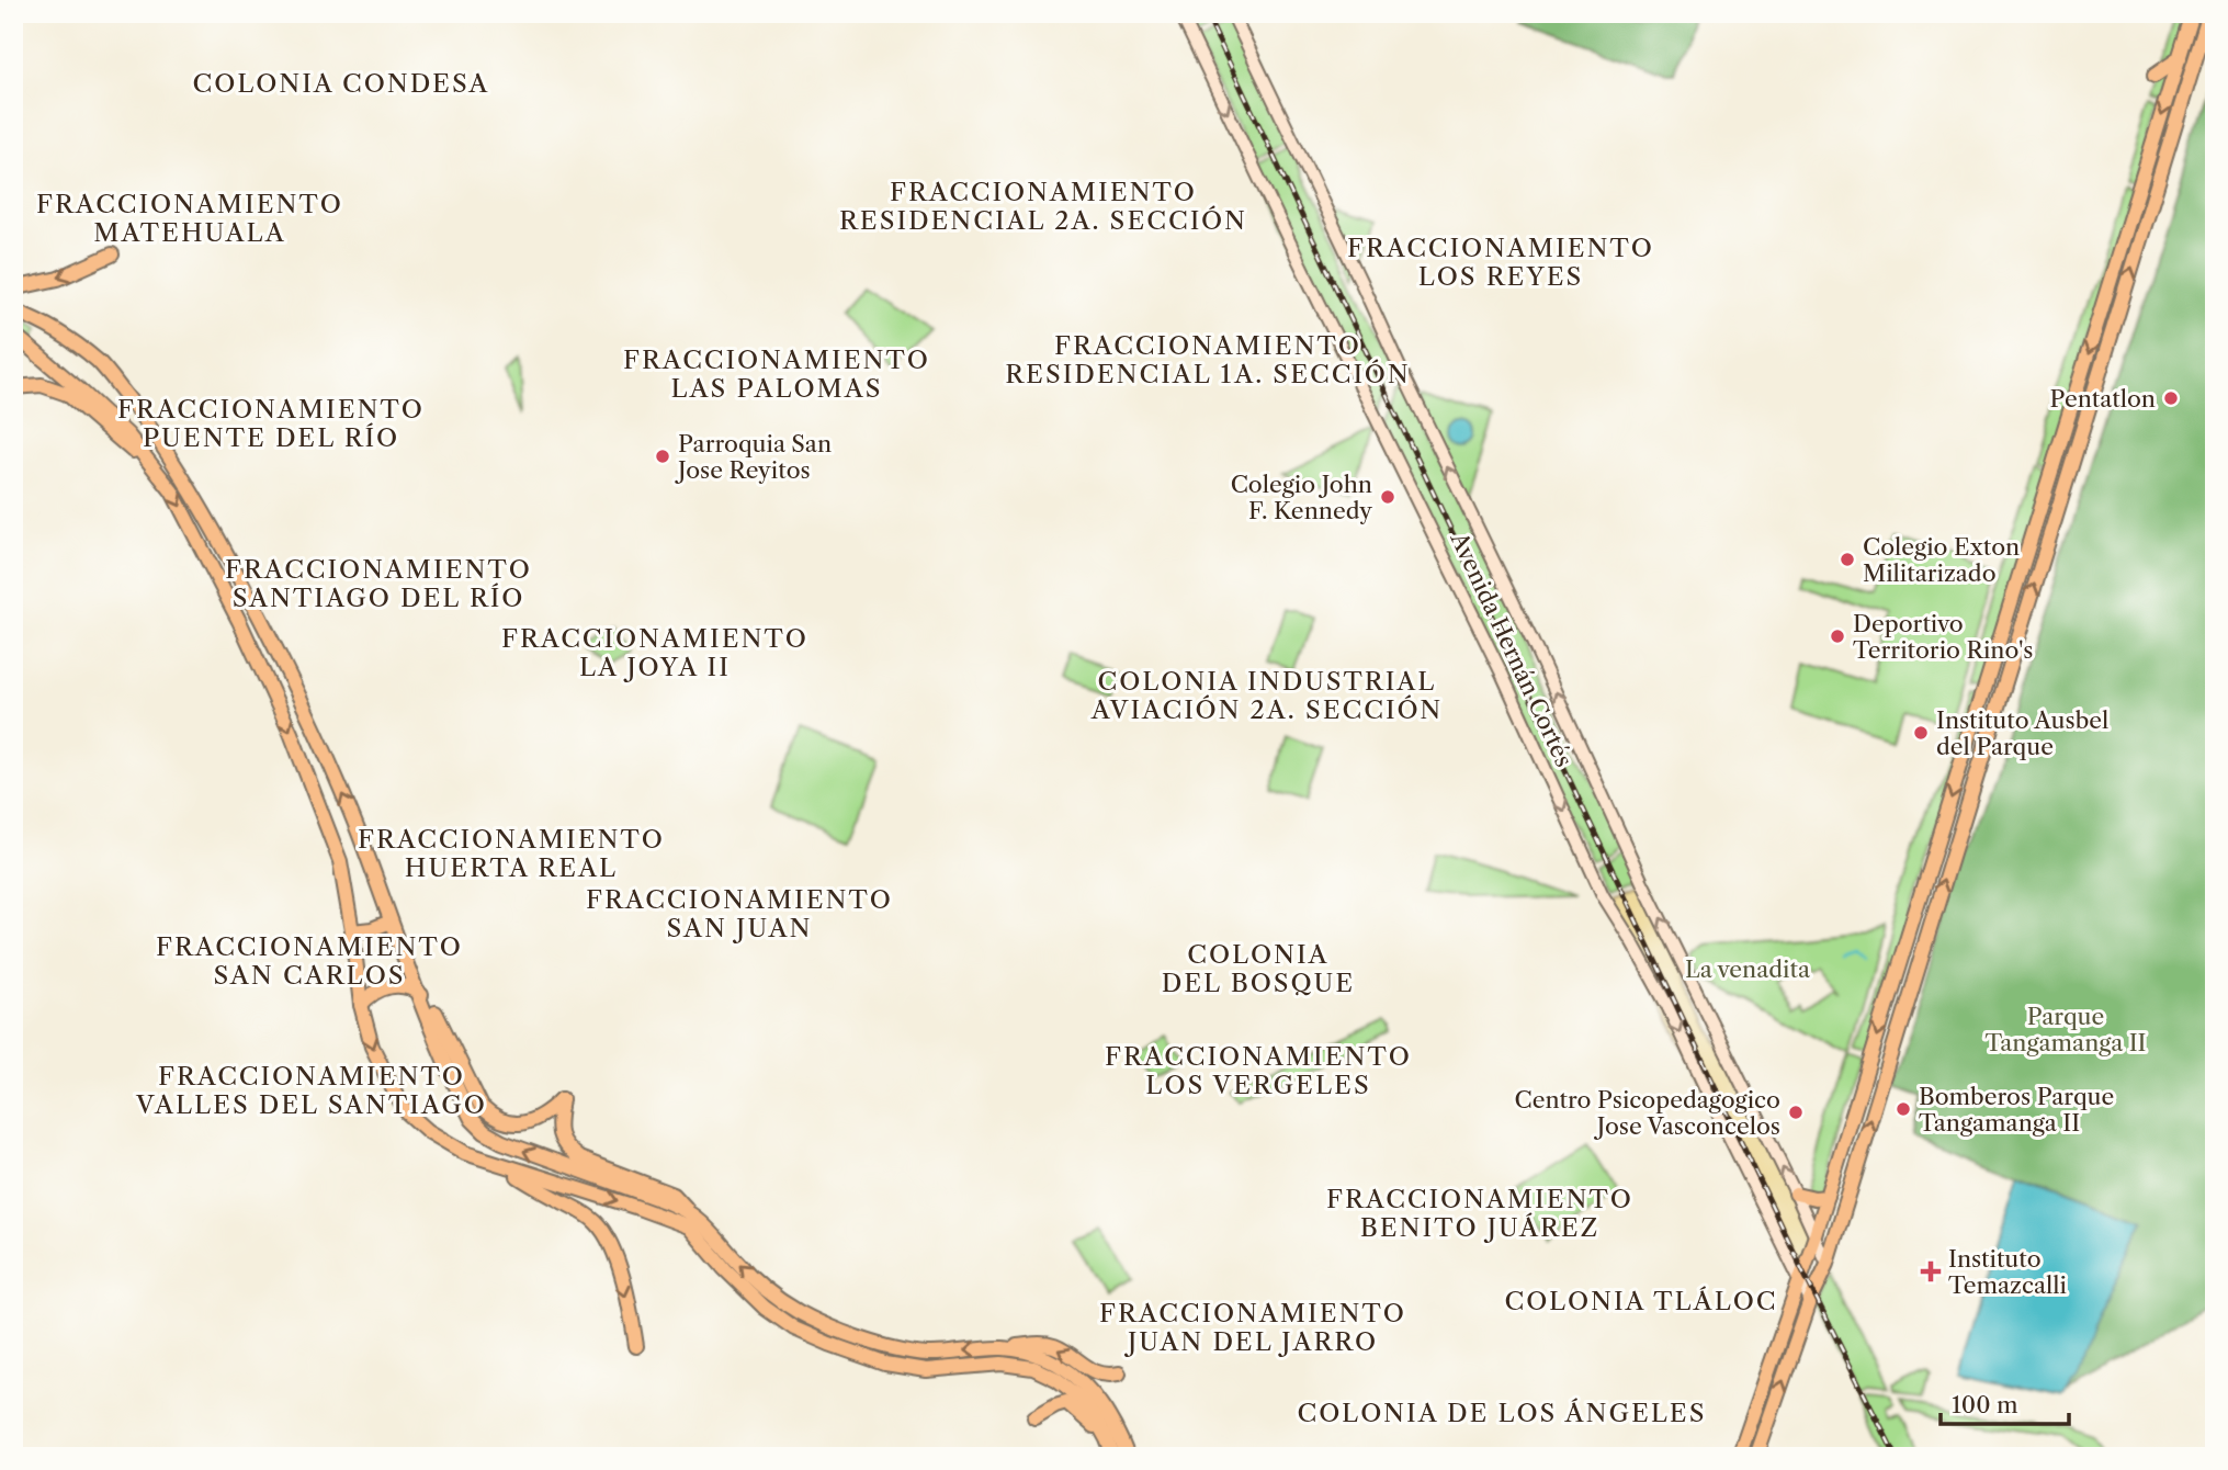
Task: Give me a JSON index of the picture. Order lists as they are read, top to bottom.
{
  "streets": {
    "main road": ["Avenida Hernán Cortés"]
  },
  "districts": [
    "COLONIA CONDESA",
    "FRACCIONAMIENTO RESIDENCIAL 2A. SECCIÓN",
    "FRACCIONAMIENTO MATEHUALA",
    "FRACCIONAMIENTO LOS REYES",
    "FRACCIONAMIENTO RESIDENCIAL 1A. SECCIÓN",
    "FRACCIONAMIENTO LAS PALOMAS",
    "FRACCIONAMIENTO PUENTE DEL RÍO",
    "FRACCIONAMIENTO SANTIAGO DEL RÍO",
    "FRACCIONAMIENTO LA JOYA II",
    "COLONIA INDUSTRIAL AVIACIÓN 2A. SECCIÓN",
    "FRACCIONAMIENTO HUERTA REAL",
    "FRACCIONAMIENTO SAN JUAN",
    "FRACCIONAMIENTO SAN CARLOS",
    "COLONIA DEL BOSQUE",
    "FRACCIONAMIENTO LOS VERGELES",
    "FRACCIONAMIENTO VALLES DEL SANTIAGO",
    "FRACCIONAMIENTO BENITO JUÁREZ",
    "COLONIA TLÁLOC",
    "FRACCIONAMIENTO JUAN DEL JARRO",
    "COLONIA DE LOS ÁNGELES"
  ],
  "parks": ["La venadita", "Parque Tangamanga II"],
  "places": {
    "other": [
      "Pentatlon",
      "Parroquia San Jose Reyitos",
      "Colegio John F. Kennedy",
      "Colegio Exton Militarizado",
      "Deportivo Territorio Rino's",
      "Instituto Ausbel del Parque",
      "Bomberos Parque Tangamanga II",
      "Centro Psicopedagogico Jose Vasconcelos"
    ],
    "health": ["Instituto Temazcalli"]
  },
  "scale_bar": "100 m"
}
